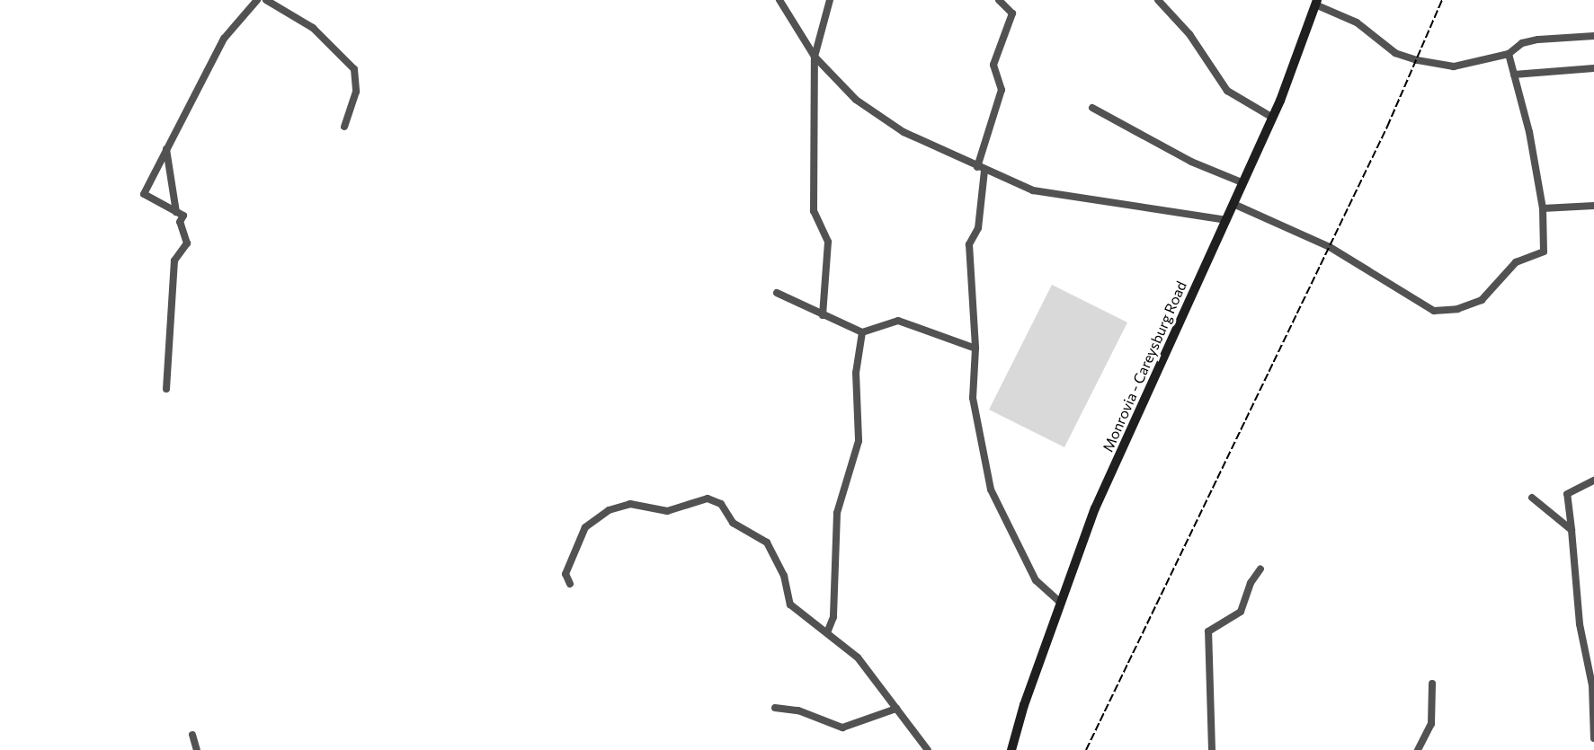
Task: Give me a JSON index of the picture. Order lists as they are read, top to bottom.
{
  "streets": {
    "main road": ["Monrovia - Careysburg Road"]
  }
}
